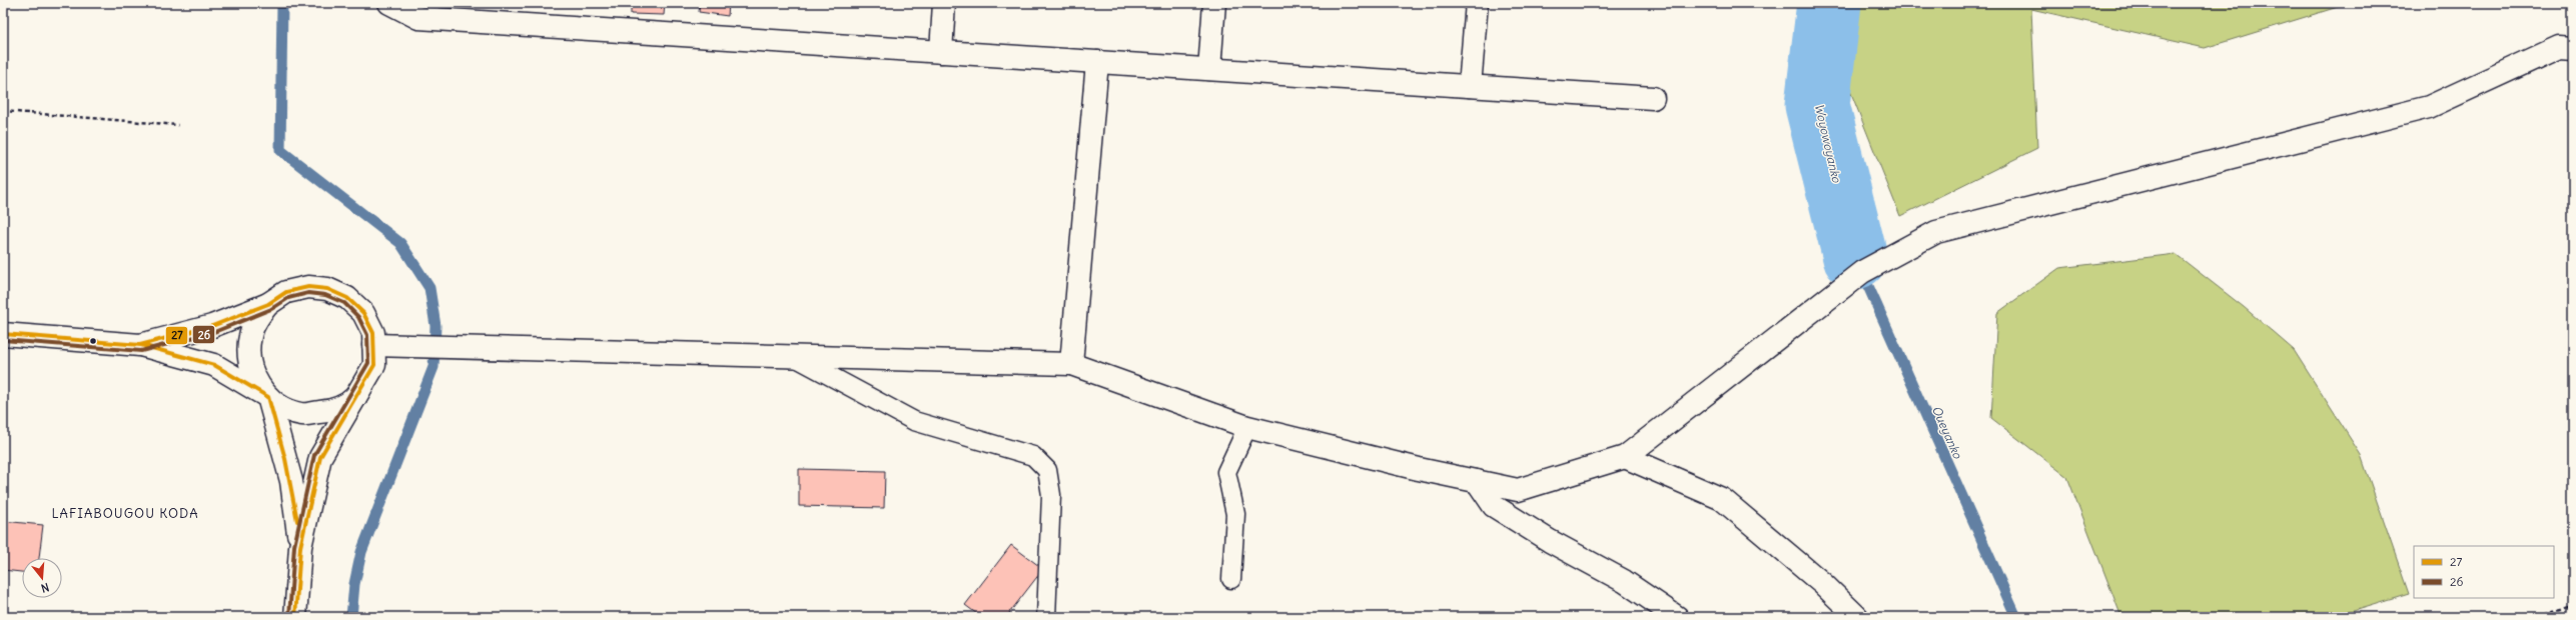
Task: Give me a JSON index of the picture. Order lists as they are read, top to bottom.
{
  "districts": ["LAFIABOUGOU KODA"],
  "water": ["Woyowoyanko", "Oueyanko"],
  "lines": ["transit line 27", "transit line 26"],
  "legend": ["27", "26"],
  "north": "bottom"
}
